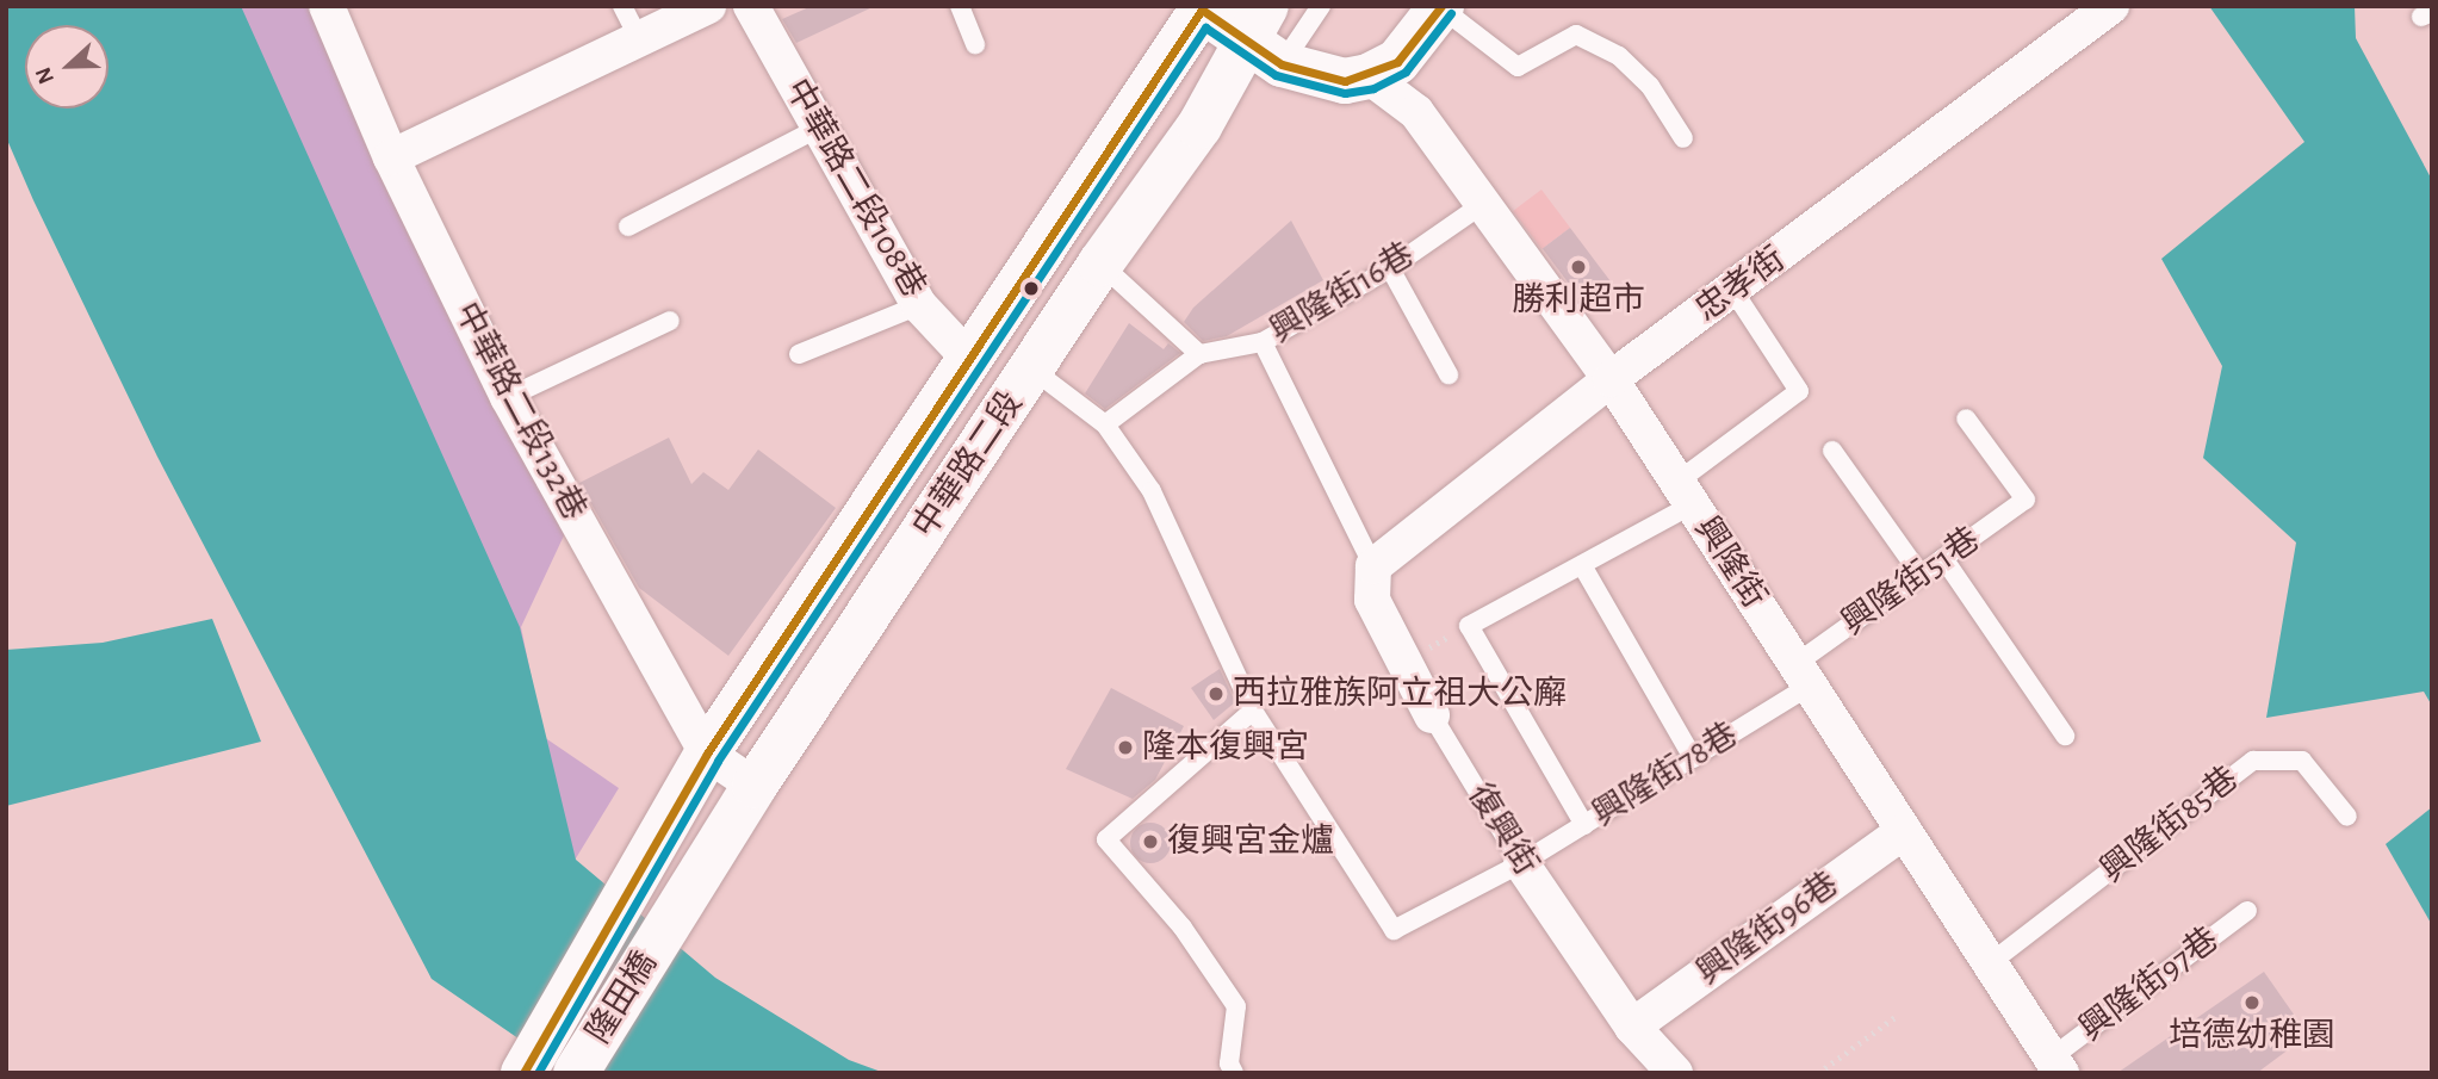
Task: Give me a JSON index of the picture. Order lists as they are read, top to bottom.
{
  "streets": {
    "main road": ["中華路二段", "隆田橋"],
    "street": [
      "中華路二段108巷",
      "忠孝街",
      "中華路二段132巷",
      "興隆街",
      "復興街",
      "興隆街96巷"
    ],
    "lane": [
      "興隆街16巷",
      "興隆街51巷",
      "興隆街78巷",
      "興隆街85巷",
      "興隆街97巷"
    ]
  },
  "crossings": [
    ["中華路二段108巷", "中華路二段"],
    ["忠孝街", "興隆街"],
    ["忠孝街", "復興街"],
    ["興隆街16巷", "興隆街"],
    ["中華路二段132巷", "中華路二段"],
    ["中華路二段", "隆田橋"],
    ["興隆街", "興隆街51巷"],
    ["興隆街", "興隆街78巷"],
    ["興隆街", "興隆街85巷"],
    ["興隆街", "興隆街96巷"],
    ["興隆街", "興隆街97巷"],
    ["興隆街51巷", "興隆街78巷"],
    ["興隆街78巷", "復興街"],
    ["復興街", "興隆街96巷"]
  ],
  "places": [
    "勝利超市",
    "西拉雅族阿立祖大公廨",
    "隆本復興宮",
    "復興宮金爐",
    "培德幼稚園"
  ],
  "north": "left"
}
